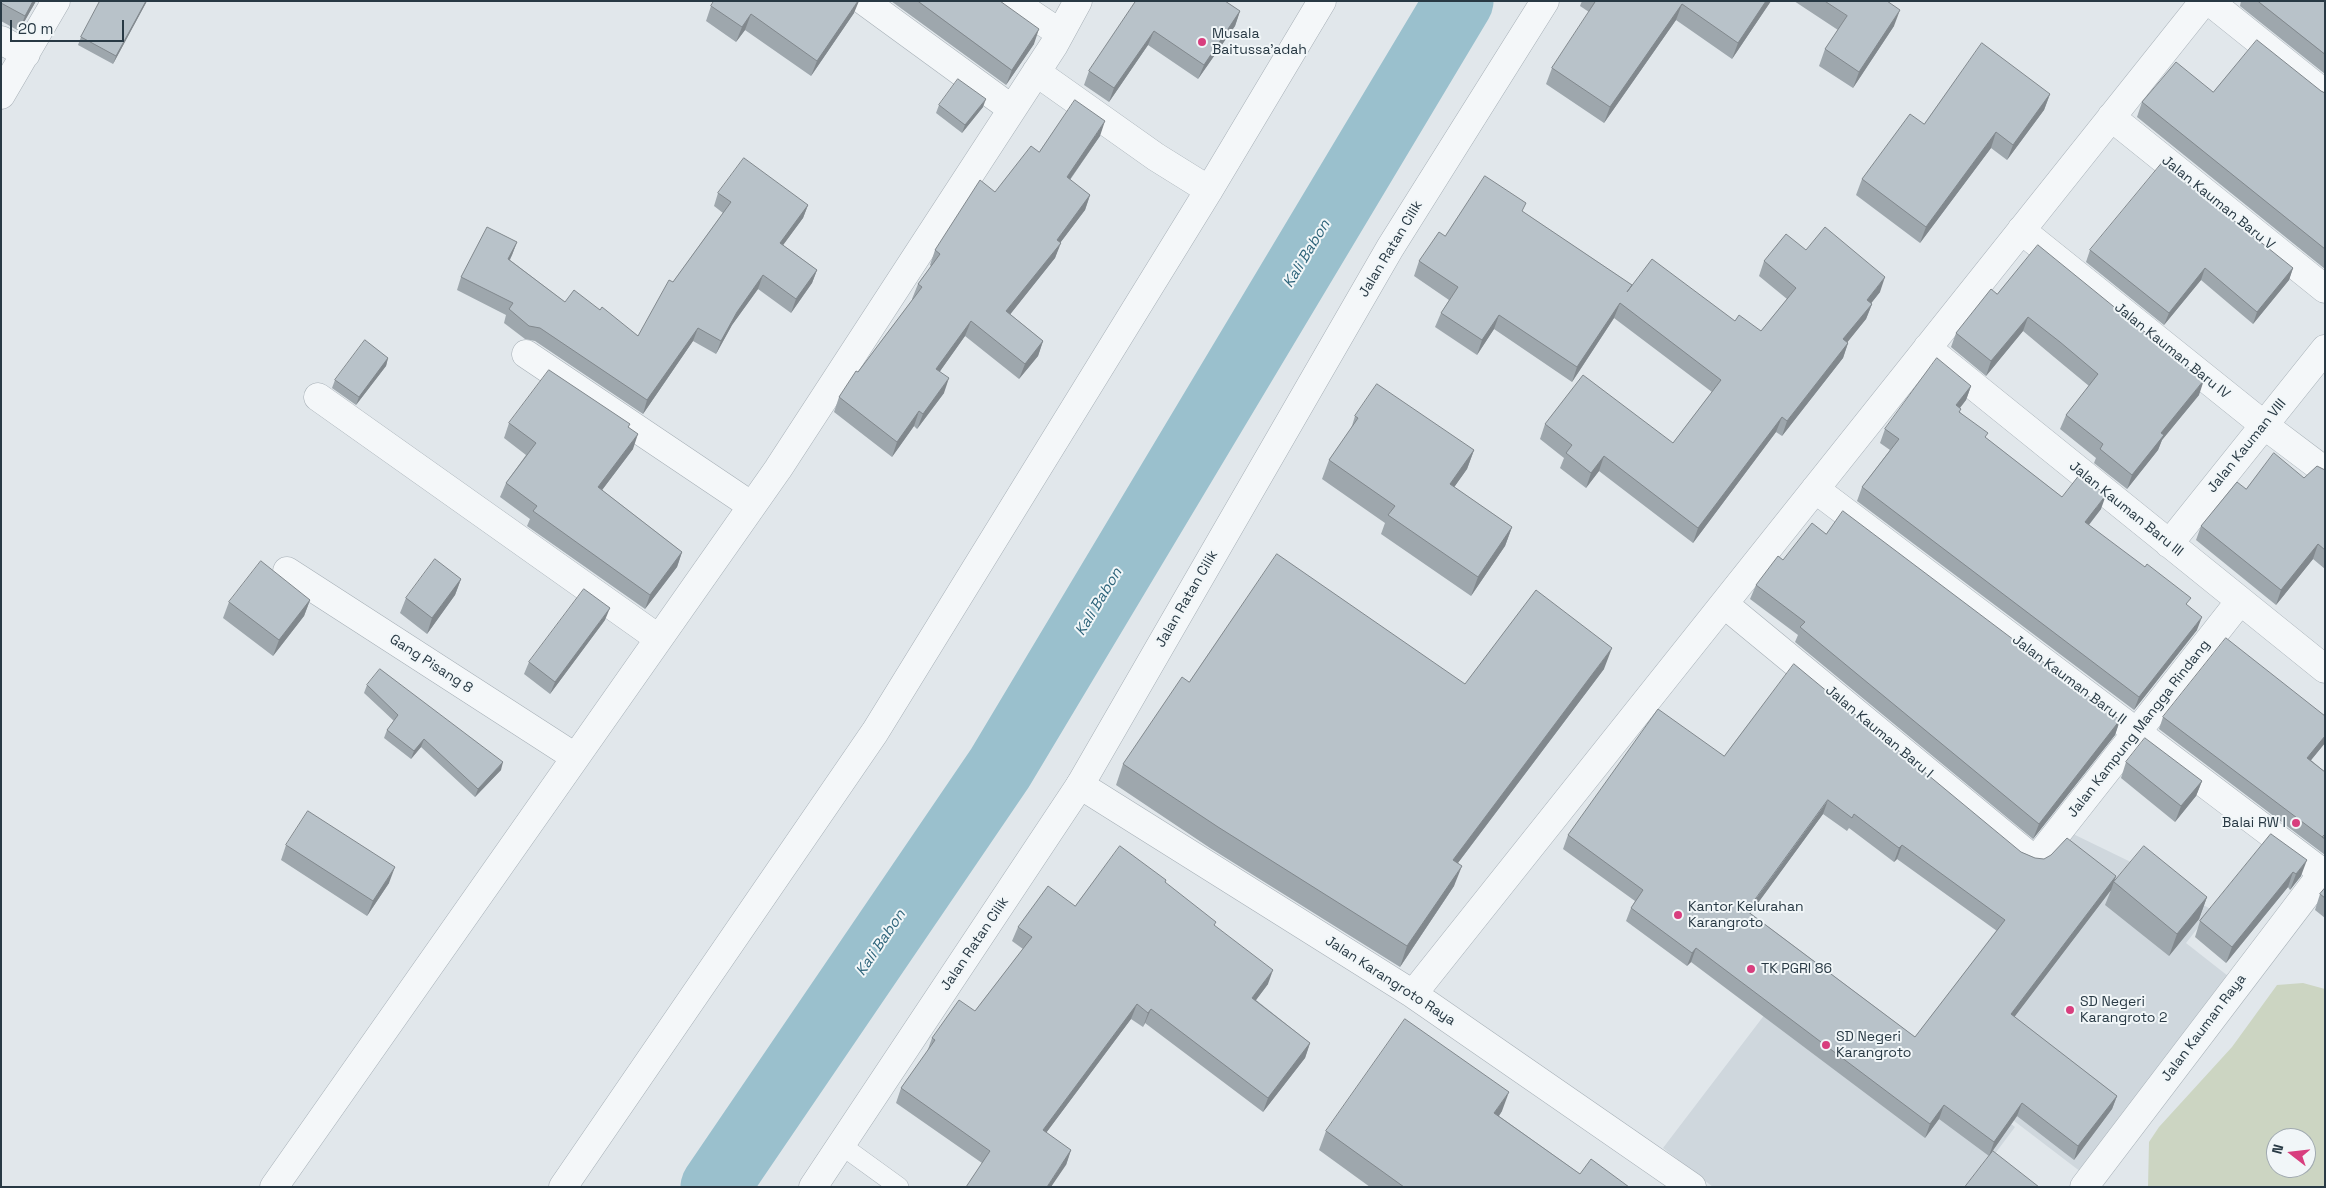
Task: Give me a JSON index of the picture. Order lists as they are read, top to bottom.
{
  "streets": {
    "street": [
      "Jalan Kauman Baru V",
      "Jalan Ratan Cilik",
      "Jalan Kauman Baru IV",
      "Jalan Kauman VIII",
      "Jalan Kauman Baru III",
      "Gang Pisang 8",
      "Jalan Kauman Baru II",
      "Jalan Kampung Mangga Rindang",
      "Jalan Kauman Baru I",
      "Jalan Karangroto Raya",
      "Jalan Kauman Raya"
    ]
  },
  "crossings": [
    ["Jalan Ratan Cilik", "Jalan Karangroto Raya"],
    ["Jalan Kauman Baru IV", "Jalan Kauman VIII"],
    ["Jalan Kauman VIII", "Jalan Kauman Baru III"],
    ["Jalan Kauman Baru III", "Jalan Kampung Mangga Rindang"],
    ["Jalan Kauman Baru II", "Jalan Kampung Mangga Rindang"],
    ["Jalan Kauman Baru II", "Jalan Kauman Raya"],
    ["Jalan Kampung Mangga Rindang", "Jalan Kauman Baru I"]
  ],
  "water": ["Kali Babon"],
  "places": [
    "Musala Baitussa'adah",
    "Balai RW I",
    "Kantor Kelurahan Karangroto",
    "TK PGRI 86",
    "SD Negeri Karangroto 2",
    "SD Negeri Karangroto"
  ],
  "scale_bar": "20 m",
  "north": "left"
}
